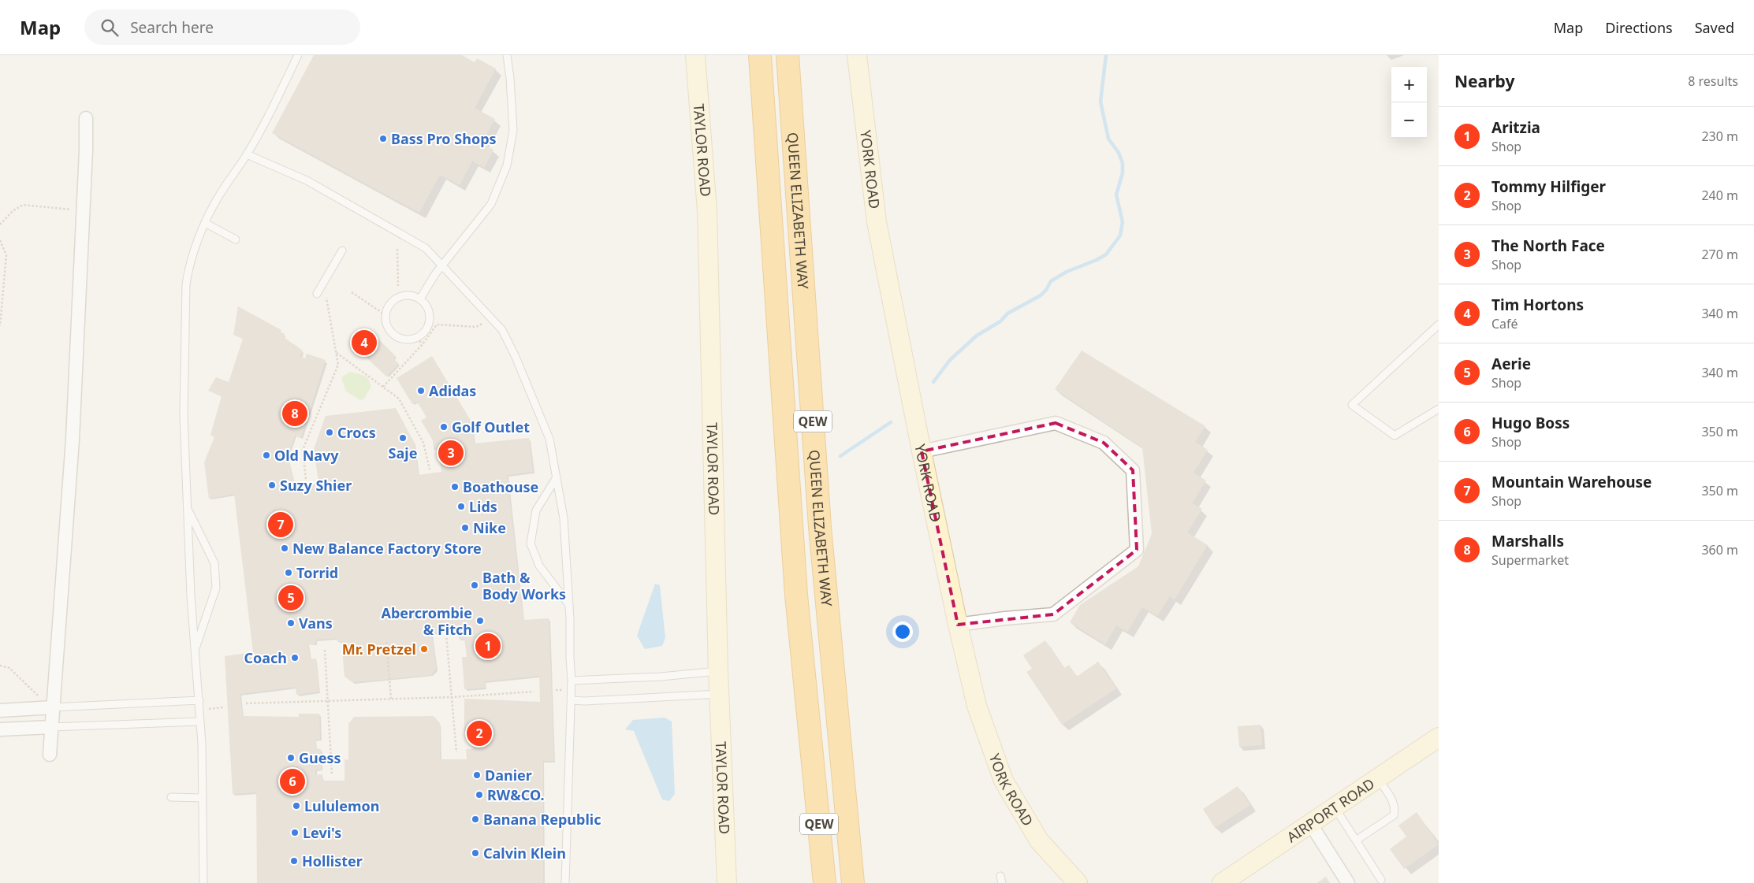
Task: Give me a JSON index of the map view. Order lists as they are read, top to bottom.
{
  "streets": {
    "highway": ["QUEEN ELIZABETH WAY", "QEW"],
    "main road": ["TAYLOR ROAD", "YORK ROAD", "AIRPORT ROAD"]
  },
  "places": [
    "Bass Pro Shops",
    "Adidas",
    "Golf Outlet",
    "Crocs",
    "Saje",
    "Old Navy",
    "Suzy Shier",
    "Boathouse",
    "Lids",
    "Nike",
    "New Balance Factory Store",
    "Torrid",
    "Bath & Body Works",
    "Abercrombie & Fitch",
    "Vans",
    "Mr. Pretzel",
    "Coach",
    "Guess",
    "Danier",
    "RW&CO.",
    "Lululemon",
    "Banana Republic",
    "Levi's",
    "Calvin Klein",
    "Hollister"
  ],
  "page": {
    "header": "Map",
    "search": "Search here",
    "nav": ["Map", "Directions", "Saved"],
    "heading": ["Nearby", "8 results"],
    "map_buttons": ["+", "−"],
    "list": [
      {
        "mark": "1",
        "name": "Aritzia",
        "note": "Shop",
        "value": "230 m"
      },
      {
        "mark": "2",
        "name": "Tommy Hilfiger",
        "note": "Shop",
        "value": "240 m"
      },
      {
        "mark": "3",
        "name": "The North Face",
        "note": "Shop",
        "value": "270 m"
      },
      {
        "mark": "4",
        "name": "Tim Hortons",
        "note": "Café",
        "value": "340 m"
      },
      {
        "mark": "5",
        "name": "Aerie",
        "note": "Shop",
        "value": "340 m"
      },
      {
        "mark": "6",
        "name": "Hugo Boss",
        "note": "Shop",
        "value": "350 m"
      },
      {
        "mark": "7",
        "name": "Mountain Warehouse",
        "note": "Shop",
        "value": "350 m"
      },
      {
        "mark": "8",
        "name": "Marshalls",
        "note": "Supermarket",
        "value": "360 m"
      }
    ],
    "pins": [
      "4",
      "8",
      "3",
      "7",
      "5",
      "1",
      "2",
      "6"
    ]
  }
}
